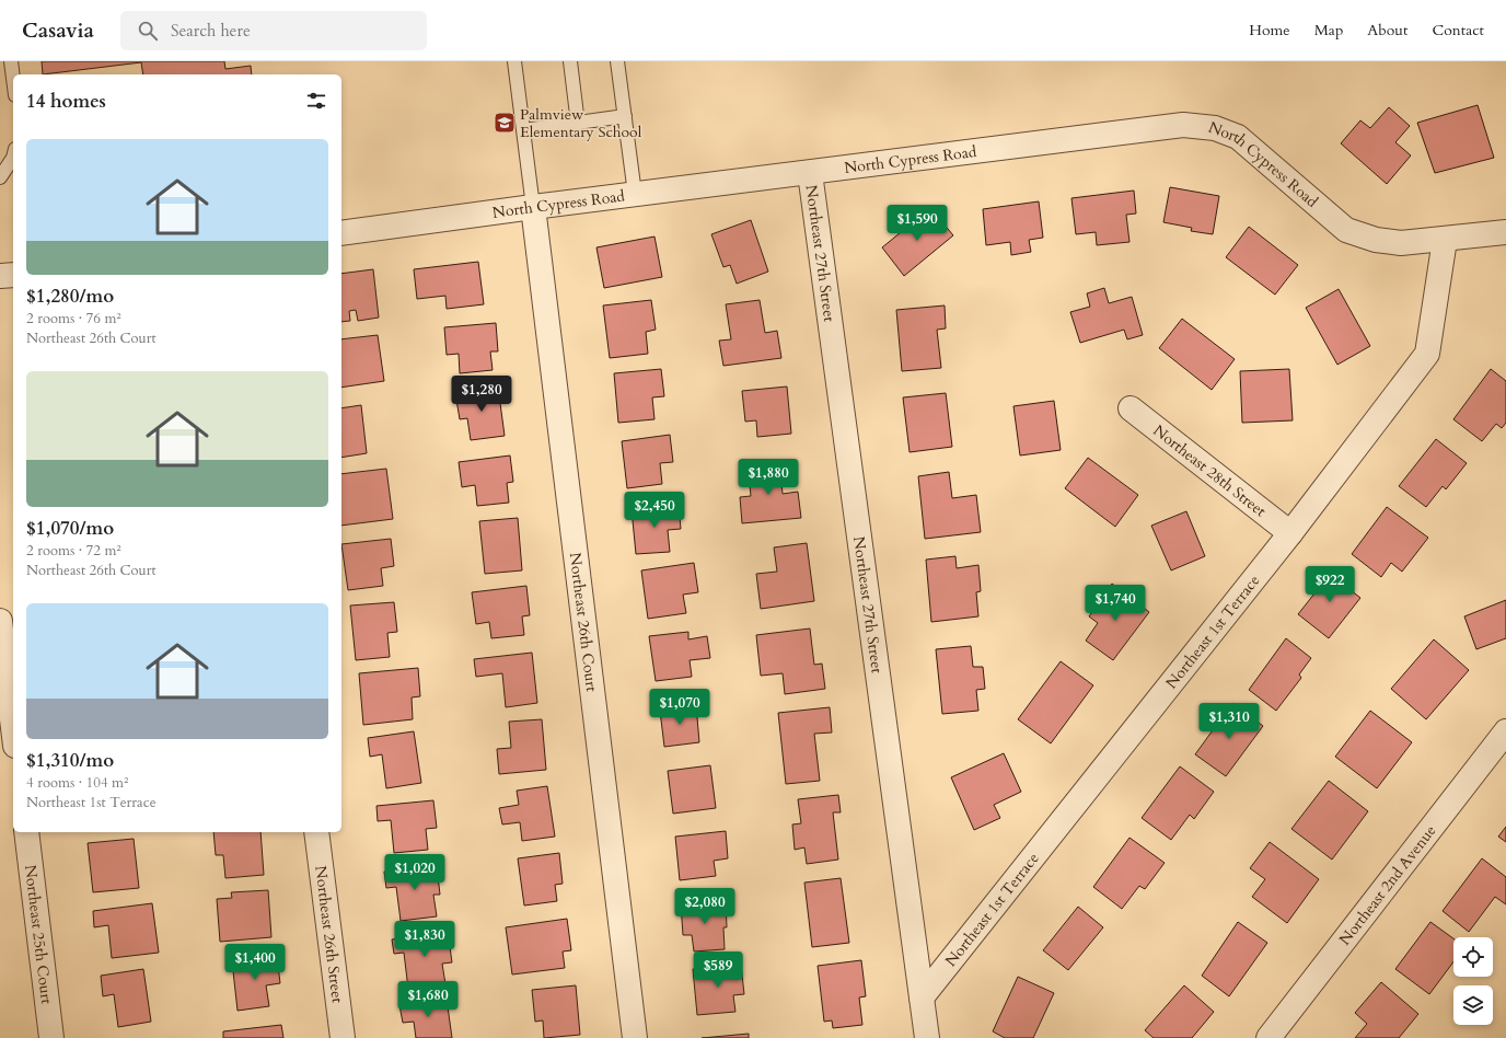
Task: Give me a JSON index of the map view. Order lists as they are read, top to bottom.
{
  "streets": {
    "street": [
      "North Cypress Road",
      "Northeast 27th Street",
      "Northeast 28th Street",
      "Northeast 26th Court",
      "Northeast 1st Terrace",
      "Northeast 2nd Avenue",
      "Northeast 25th Court",
      "Northeast 26th Street"
    ]
  },
  "crossings": [
    ["North Cypress Road", "Northeast 27th Street"],
    ["North Cypress Road", "Northeast 26th Court"],
    ["North Cypress Road", "Northeast 1st Terrace"],
    ["Northeast 27th Street", "Northeast 1st Terrace"],
    ["Northeast 28th Street", "Northeast 1st Terrace"]
  ],
  "places": {
    "school or university": ["Palmview Elementary School"]
  },
  "page": {
    "header": "Casavia",
    "search": "Search here",
    "nav": [
      "Home",
      "Map",
      "About",
      "Contact"
    ],
    "heading": "14 homes",
    "list": [
      {
        "name": "$1,280/mo",
        "note": "2 rooms · 76 m² · Northeast 26th Court"
      },
      {
        "name": "$1,070/mo",
        "note": "2 rooms · 72 m² · Northeast 26th Court"
      },
      {
        "name": "$1,310/mo",
        "note": "4 rooms · 104 m² · Northeast 1st Terrace"
      }
    ],
    "price": [
      "$1,590",
      "$1,280",
      "$1,880",
      "$2,450",
      "$922",
      "$1,740",
      "$1,070",
      "$1,310",
      "$1,020",
      "$2,080",
      "$1,830",
      "$1,400",
      "$589",
      "$1,680"
    ]
  }
}
